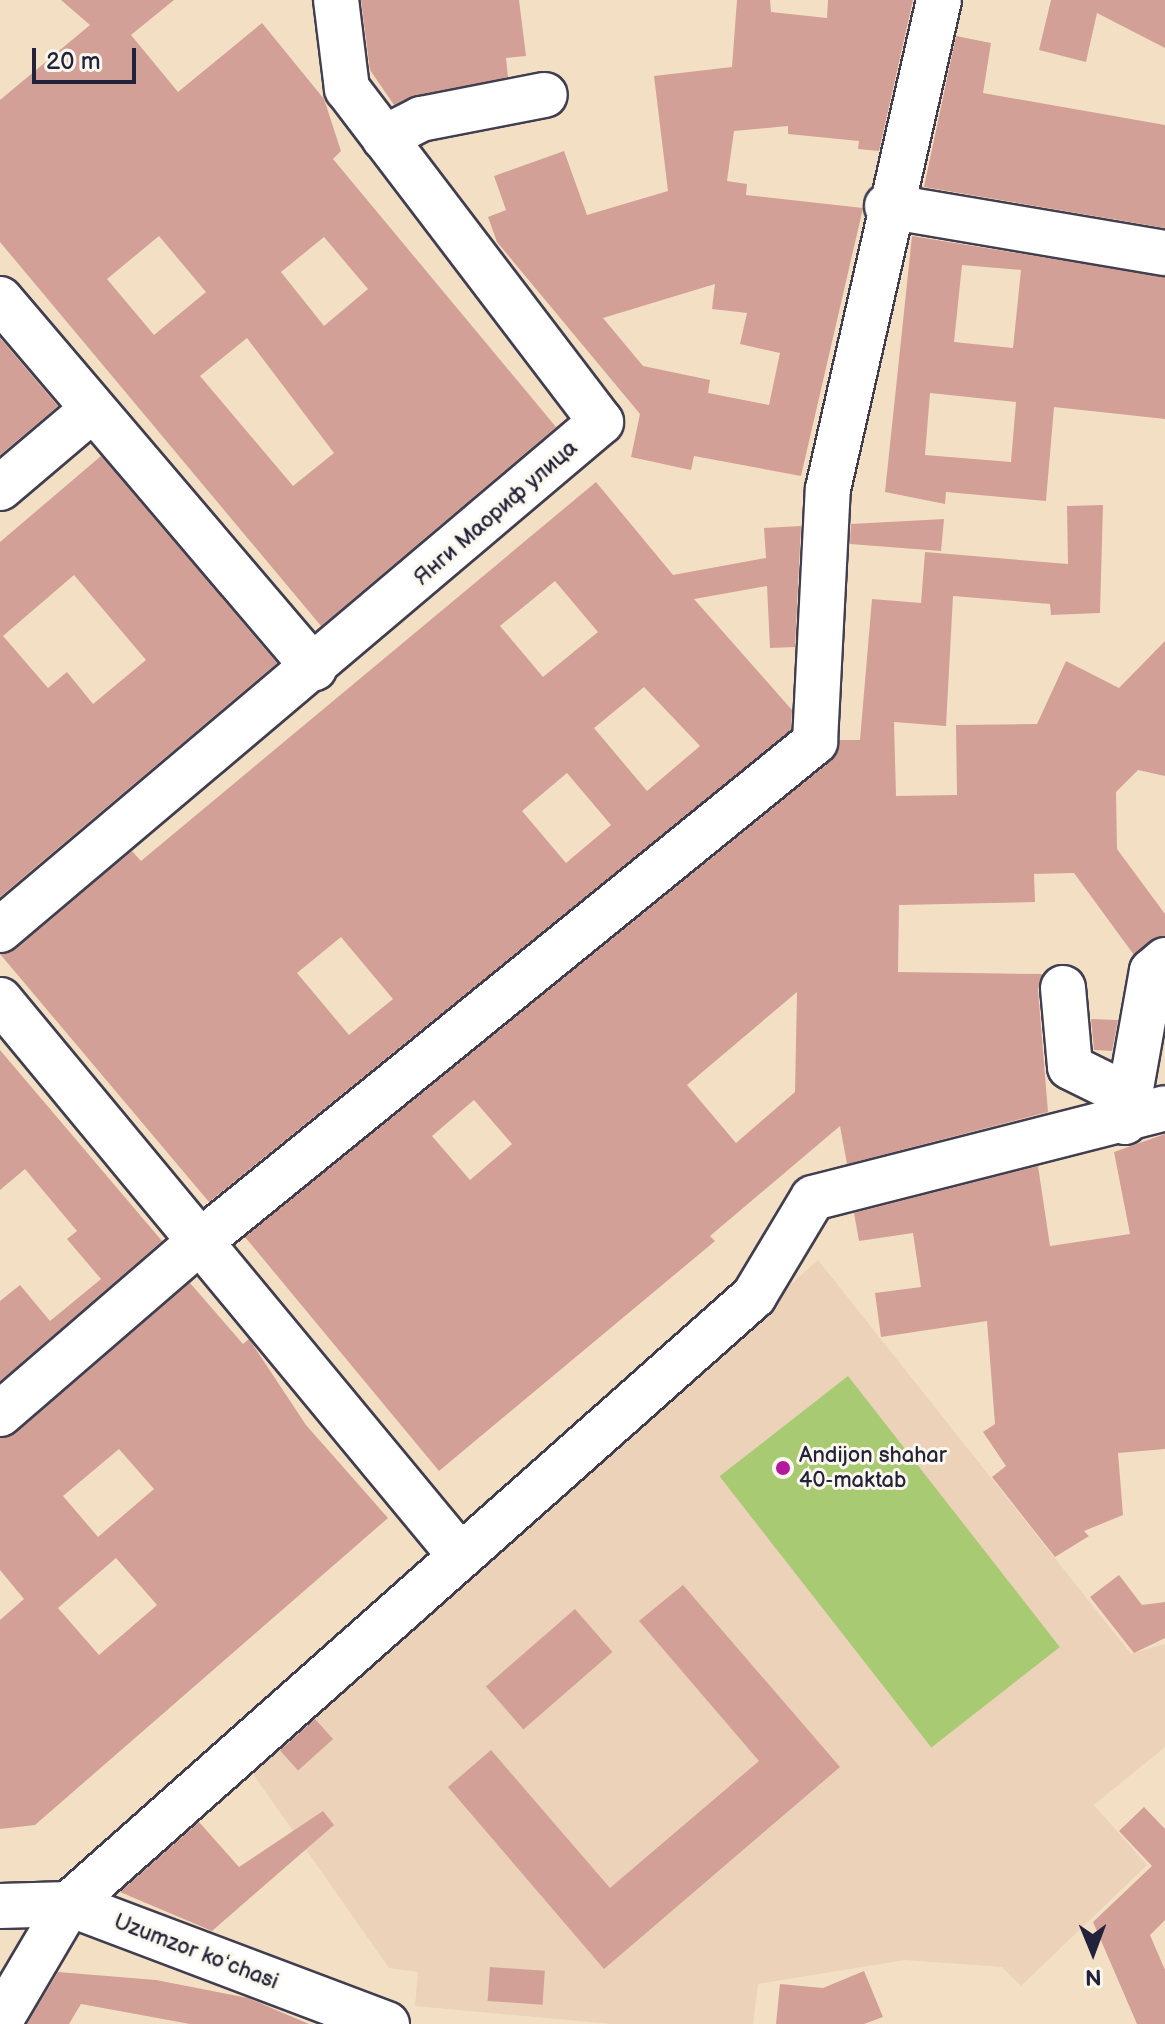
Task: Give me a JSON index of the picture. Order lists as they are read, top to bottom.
{
  "streets": {
    "street": ["Янги Маориф улица", "Uzumzor koʻchasi"]
  },
  "places": ["Andijon shahar 40-maktab"],
  "scale_bar": "20 m",
  "north": "bottom"
}
